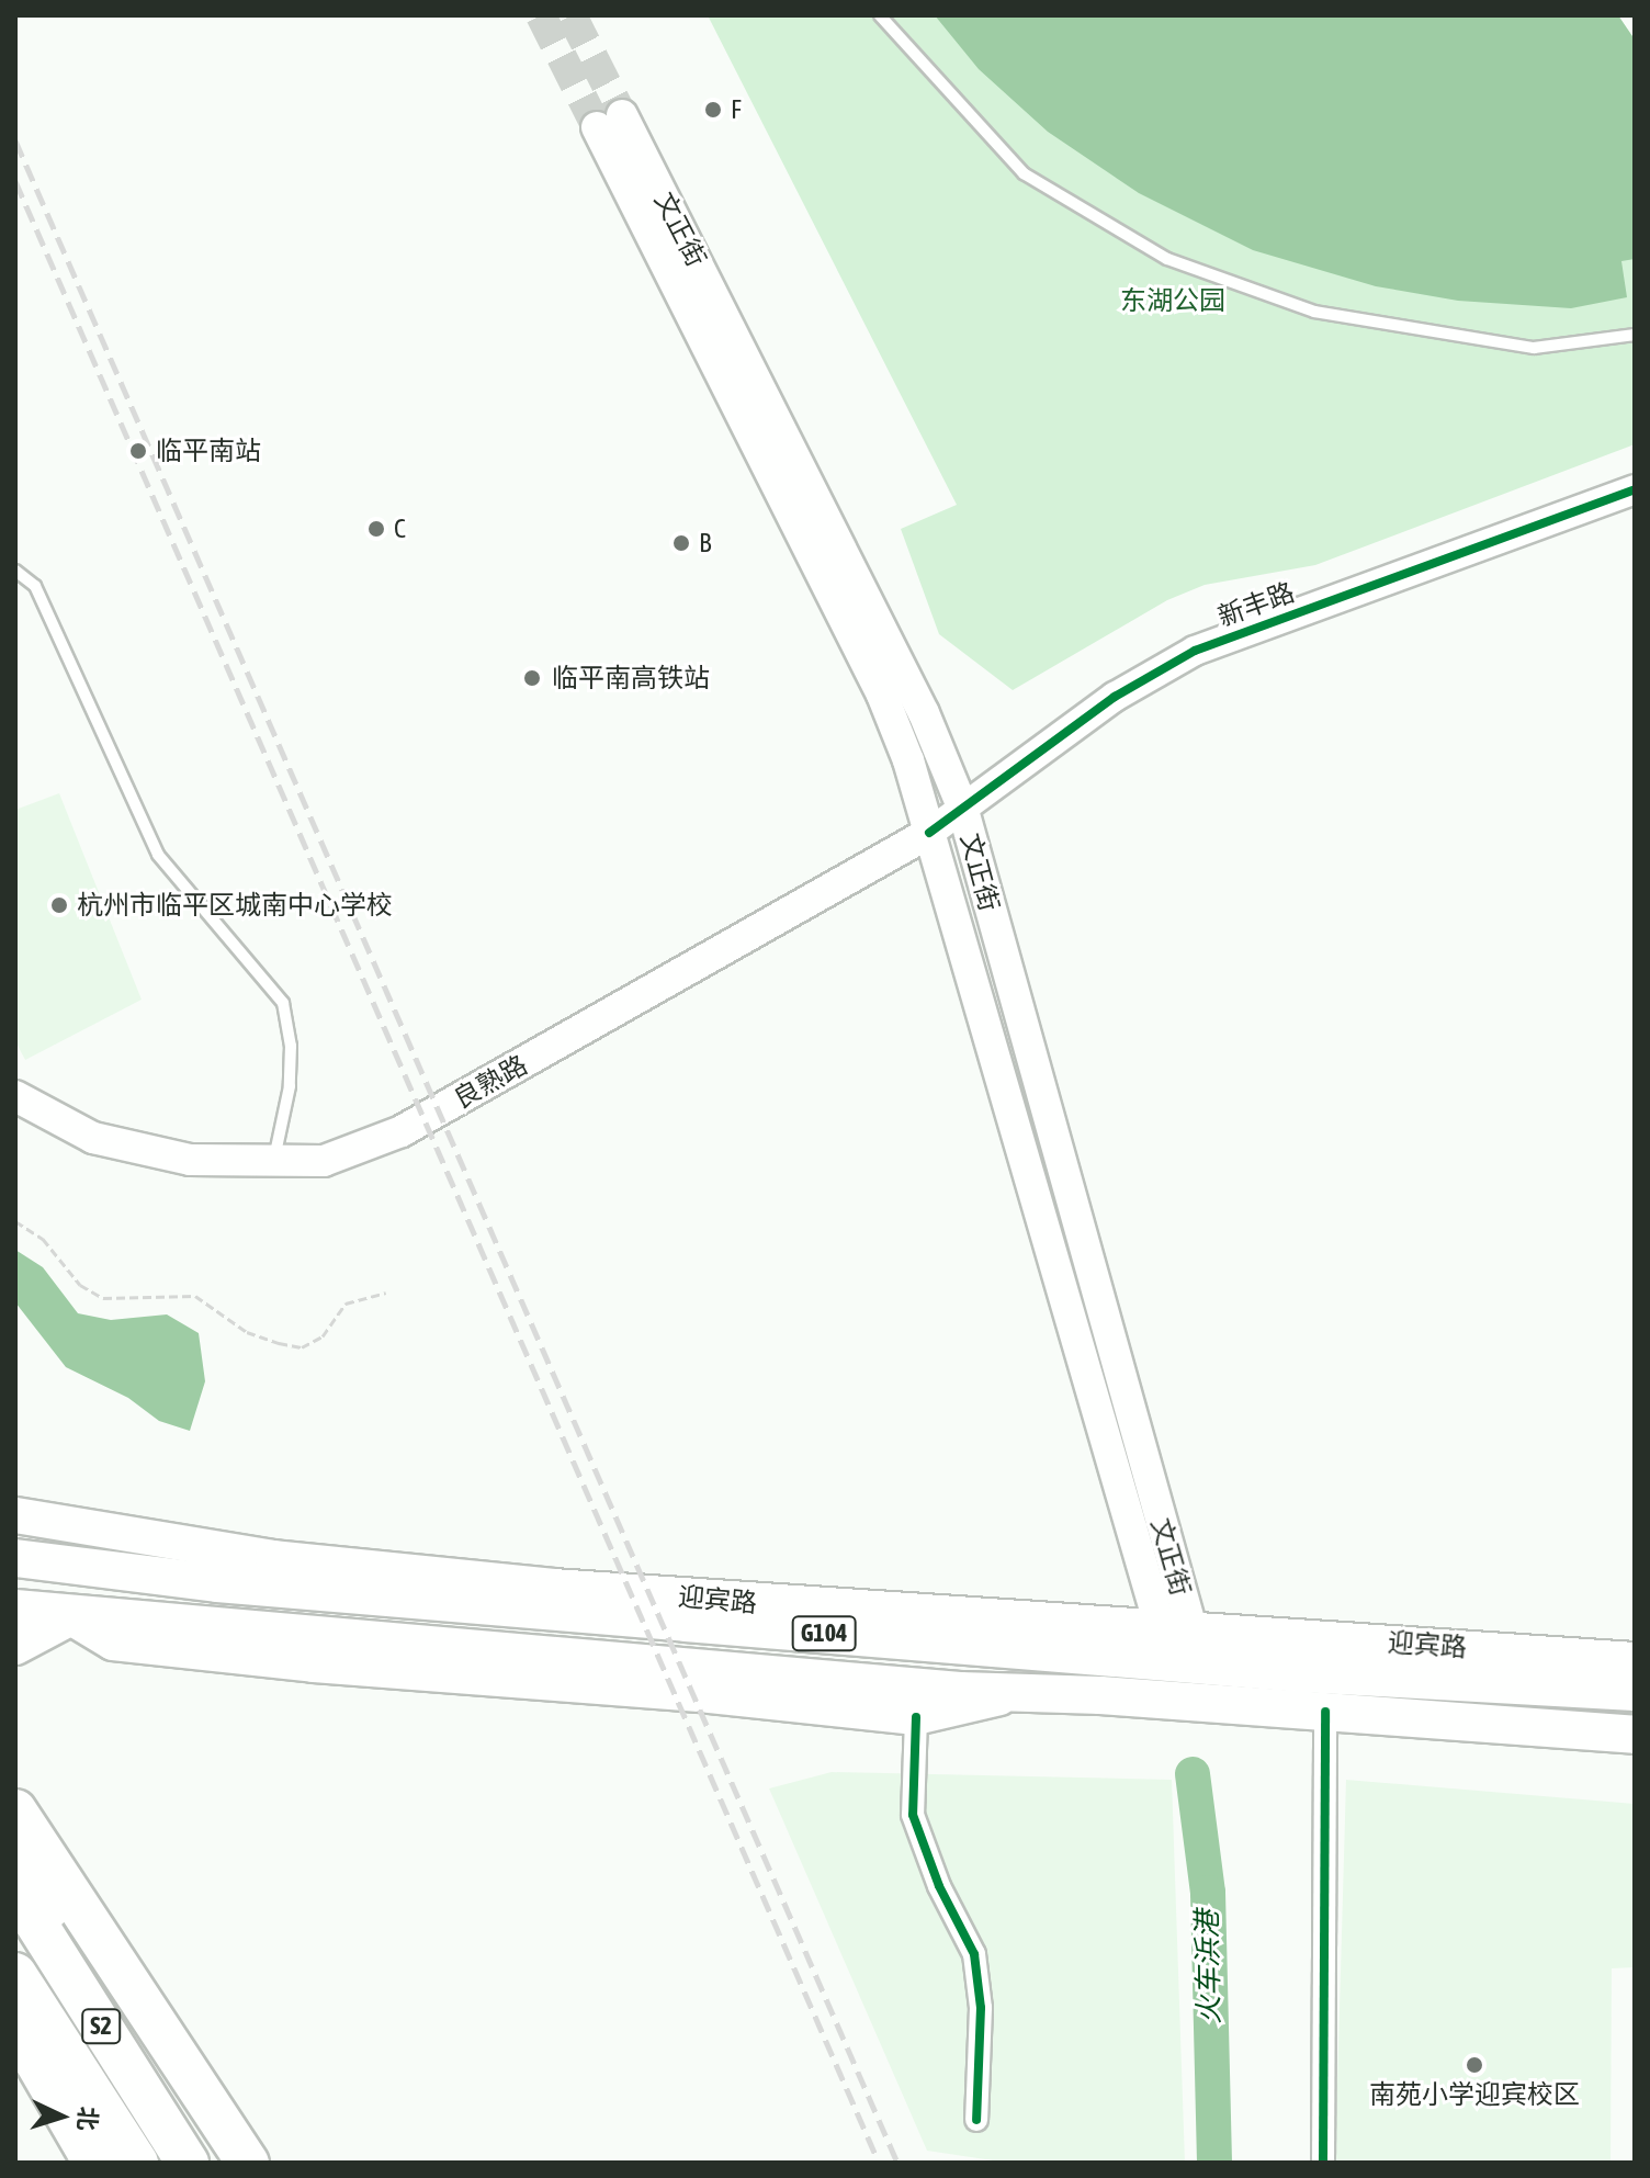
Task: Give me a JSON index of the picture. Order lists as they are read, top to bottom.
{
  "streets": {
    "highway": ["迎宾路", "G104", "S2"],
    "main road": ["文正街", "良熟路"],
    "street": ["新丰路"]
  },
  "crossings": [
    ["文正街", "新丰路"],
    ["文正街", "良熟路"],
    ["文正街", "迎宾路"],
    ["新丰路", "良熟路"]
  ],
  "water": ["火车浜港"],
  "parks": ["东湖公园"],
  "places": [
    "F",
    "临平南站",
    "C",
    "B",
    "临平南高铁站",
    "杭州市临平区城南中心学校",
    "南苑小学迎宾校区"
  ],
  "north": "right"
}
